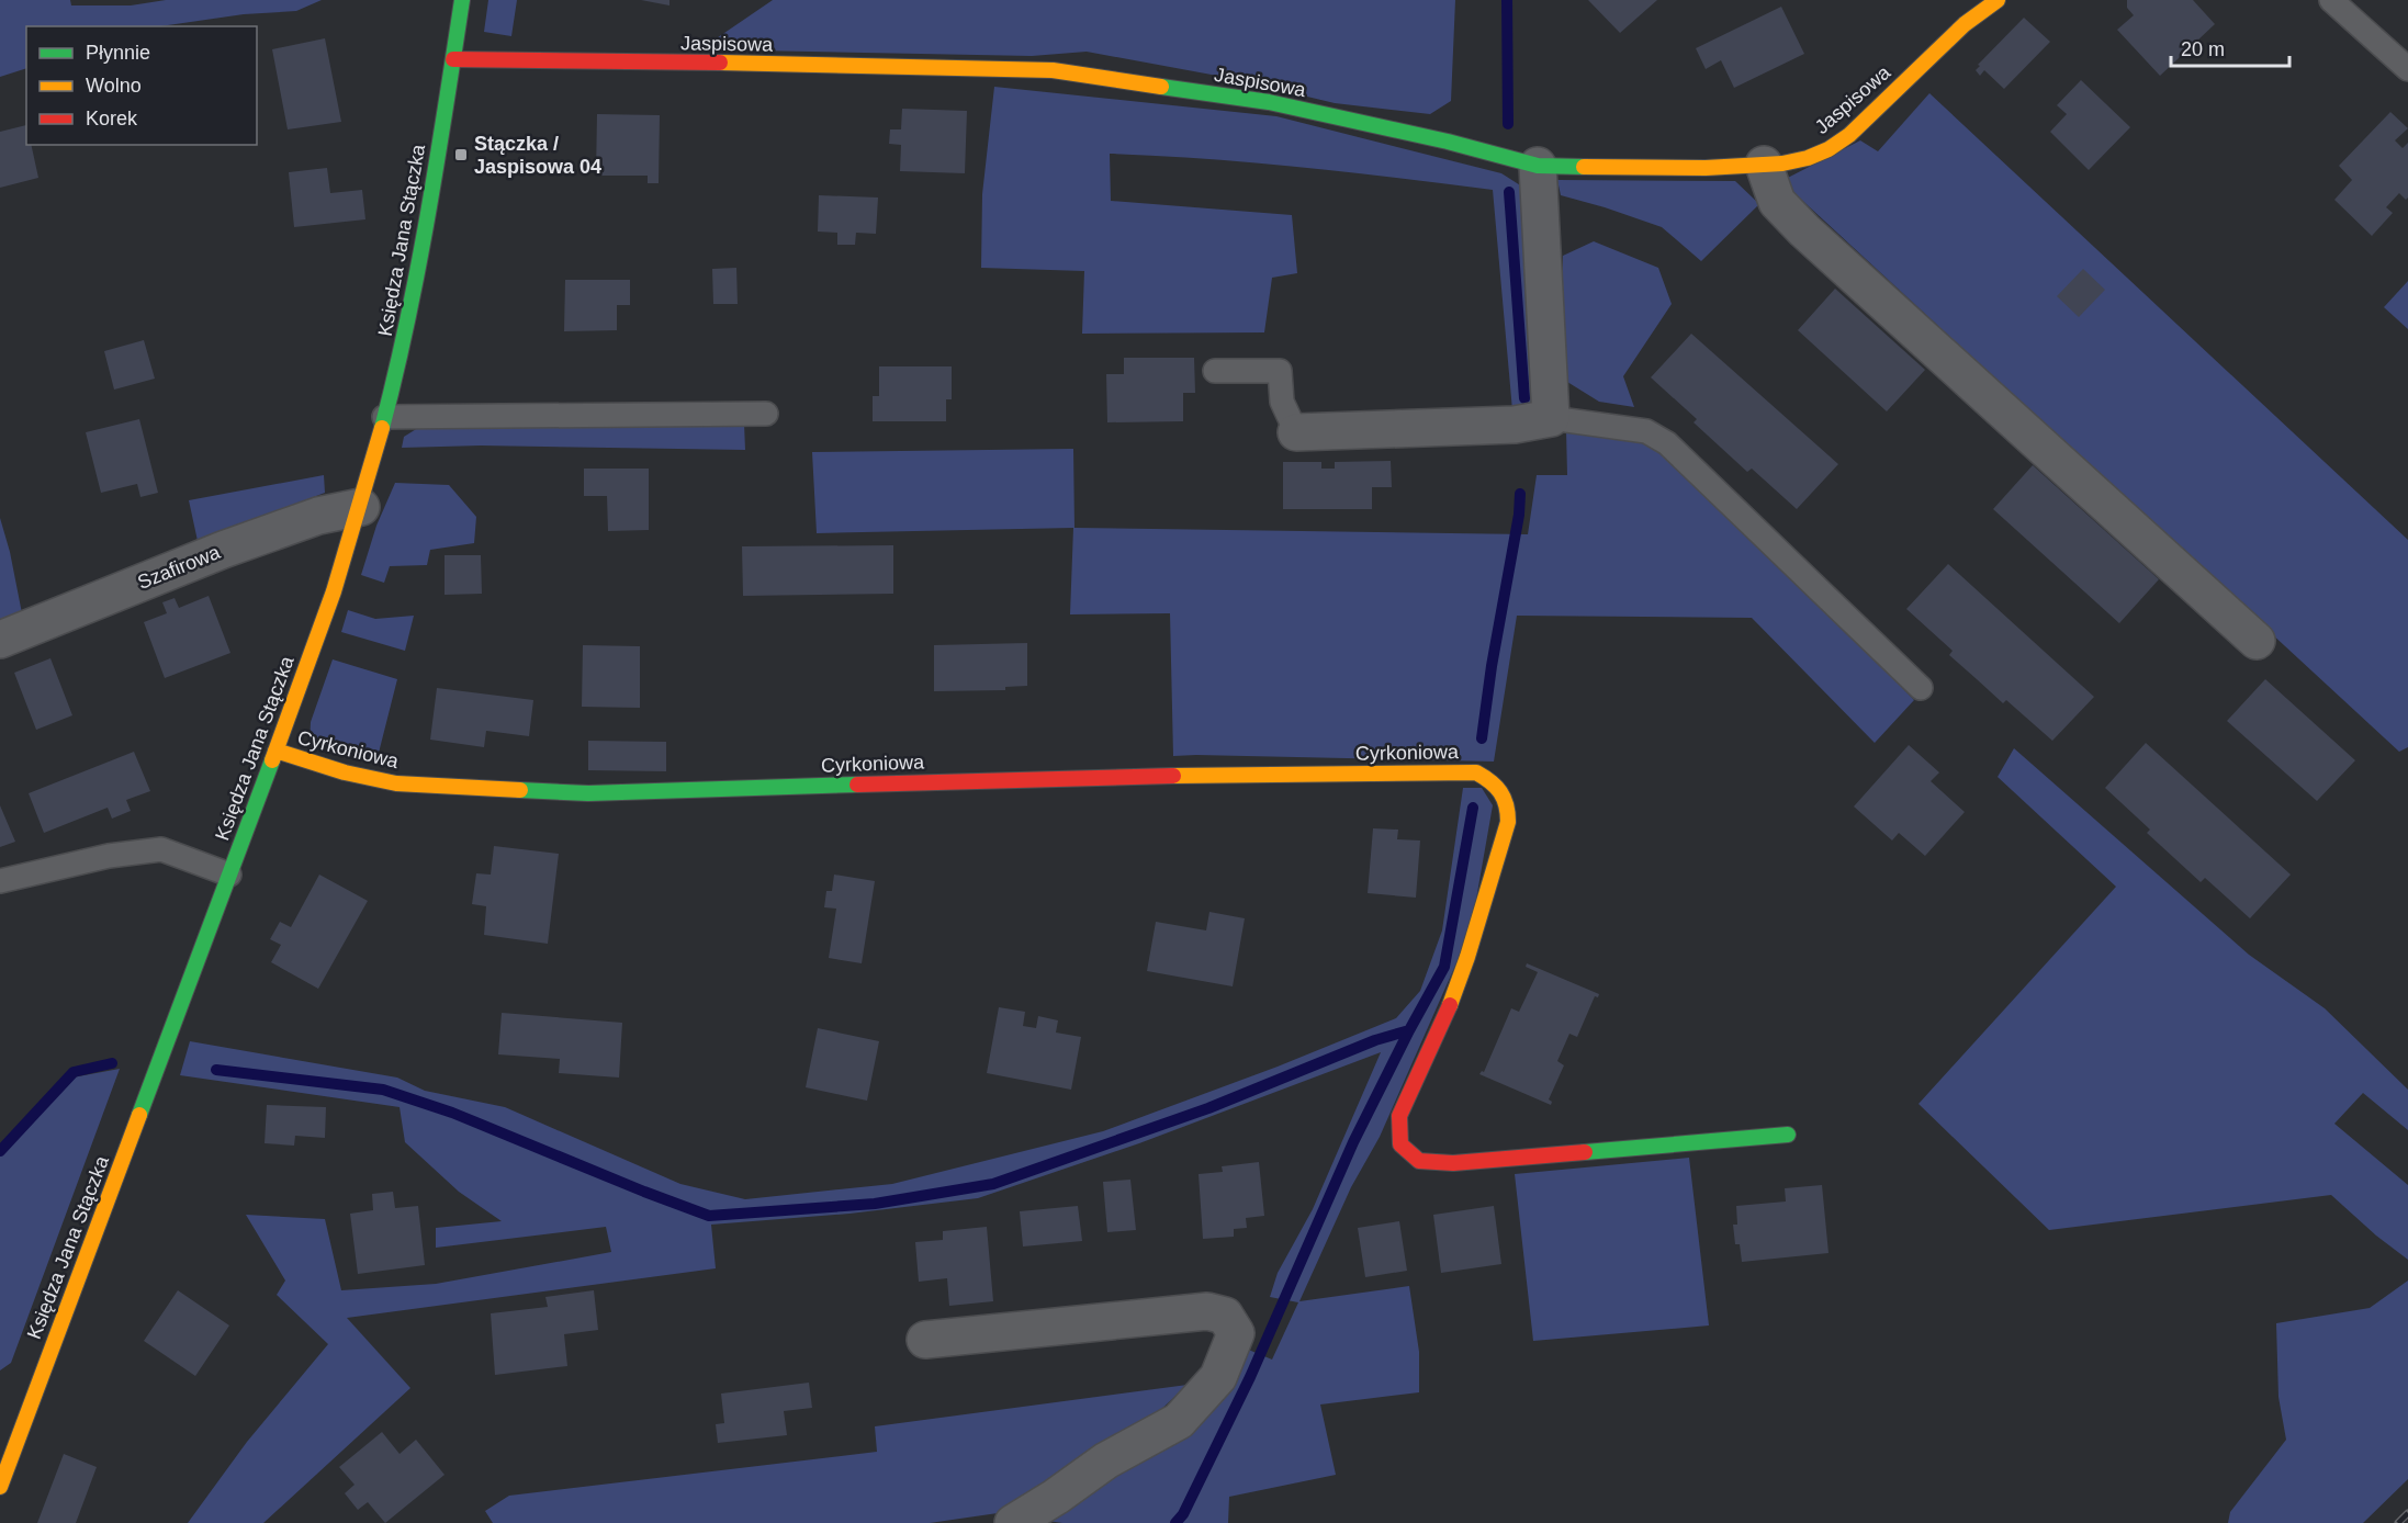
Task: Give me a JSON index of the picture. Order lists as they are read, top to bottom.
{
  "streets": {
    "street": [
      "Jaspisowa",
      "Księdza Jana Stączka",
      "Szafirowa",
      "Cyrkoniowa"
    ]
  },
  "crossings": [
    ["Jaspisowa", "Księdza Jana Stączka"],
    ["Księdza Jana Stączka", "Szafirowa"],
    ["Księdza Jana Stączka", "Cyrkoniowa"]
  ],
  "places": {
    "transit": ["Stączka / Jaspisowa 04"]
  },
  "legend": ["Płynnie", "Wolno", "Korek"],
  "scale_bar": "20 m"
}
